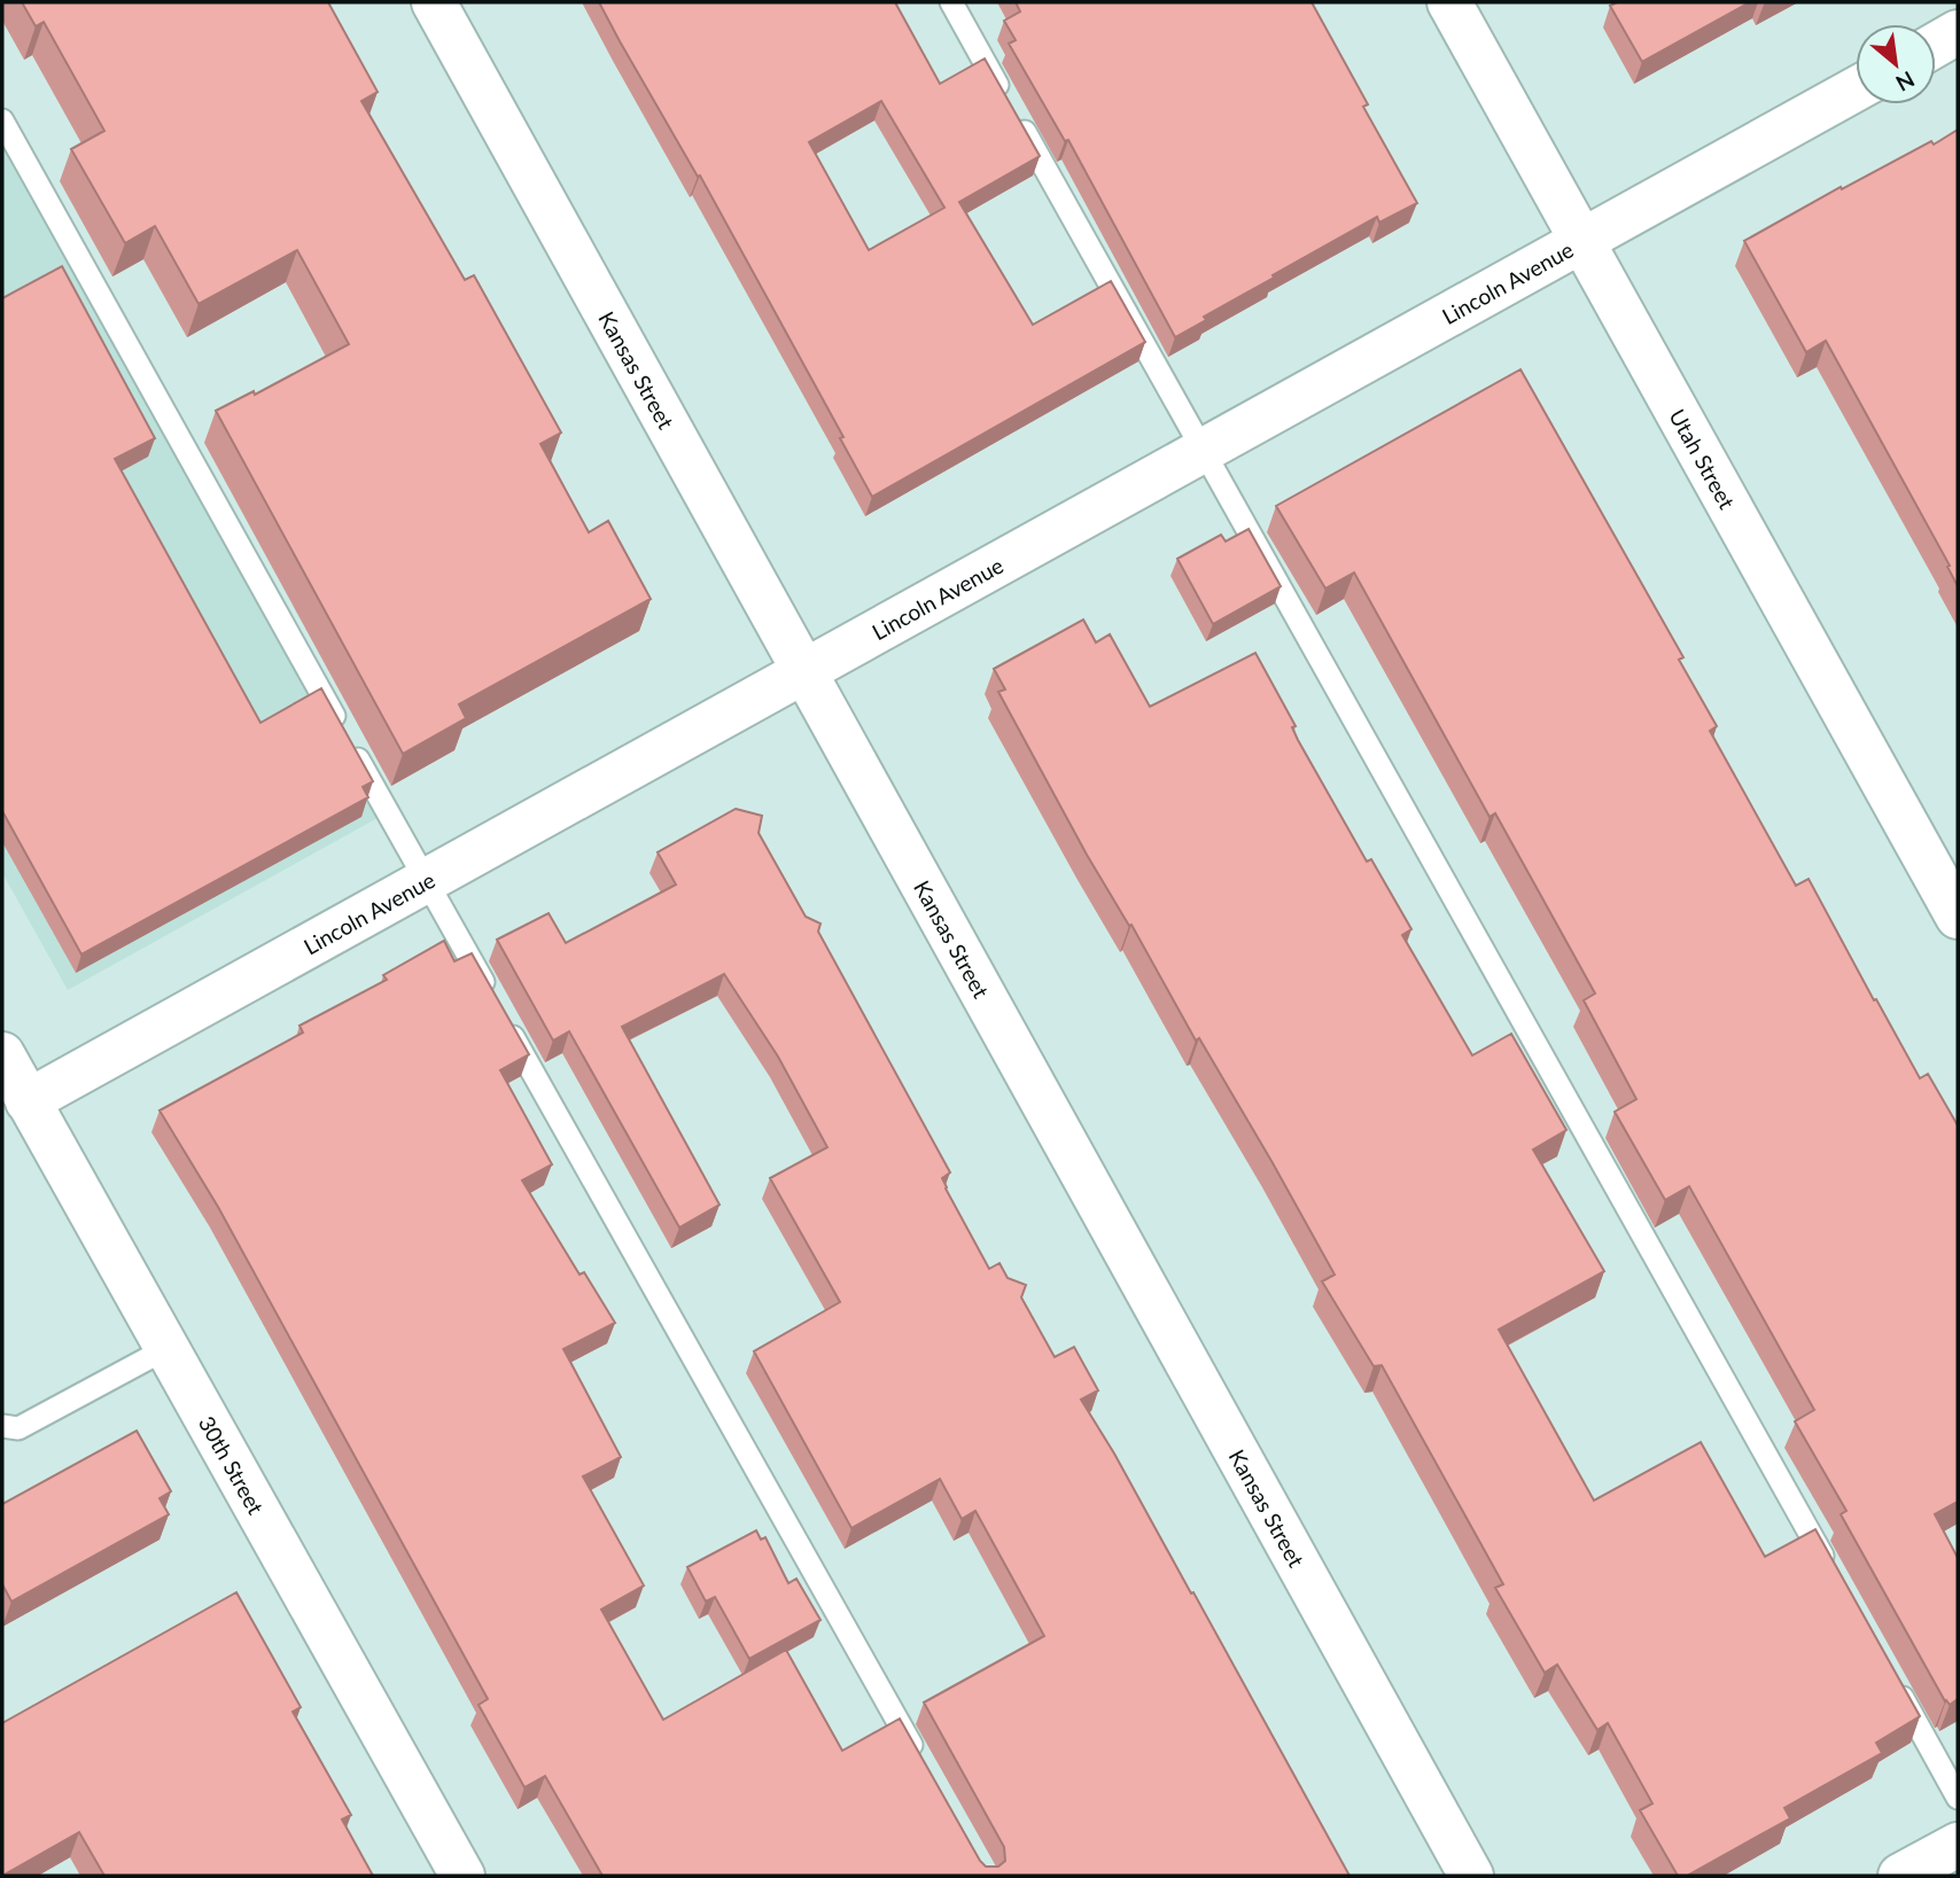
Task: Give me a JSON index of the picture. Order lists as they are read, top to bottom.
{
  "streets": {
    "street": [
      "Lincoln Avenue",
      "Kansas Street",
      "Utah Street",
      "30th Street"
    ]
  },
  "crossings": [
    ["Lincoln Avenue", "Kansas Street"],
    ["Lincoln Avenue", "Utah Street"],
    ["Lincoln Avenue", "30th Street"]
  ],
  "north": "bottom right"
}
